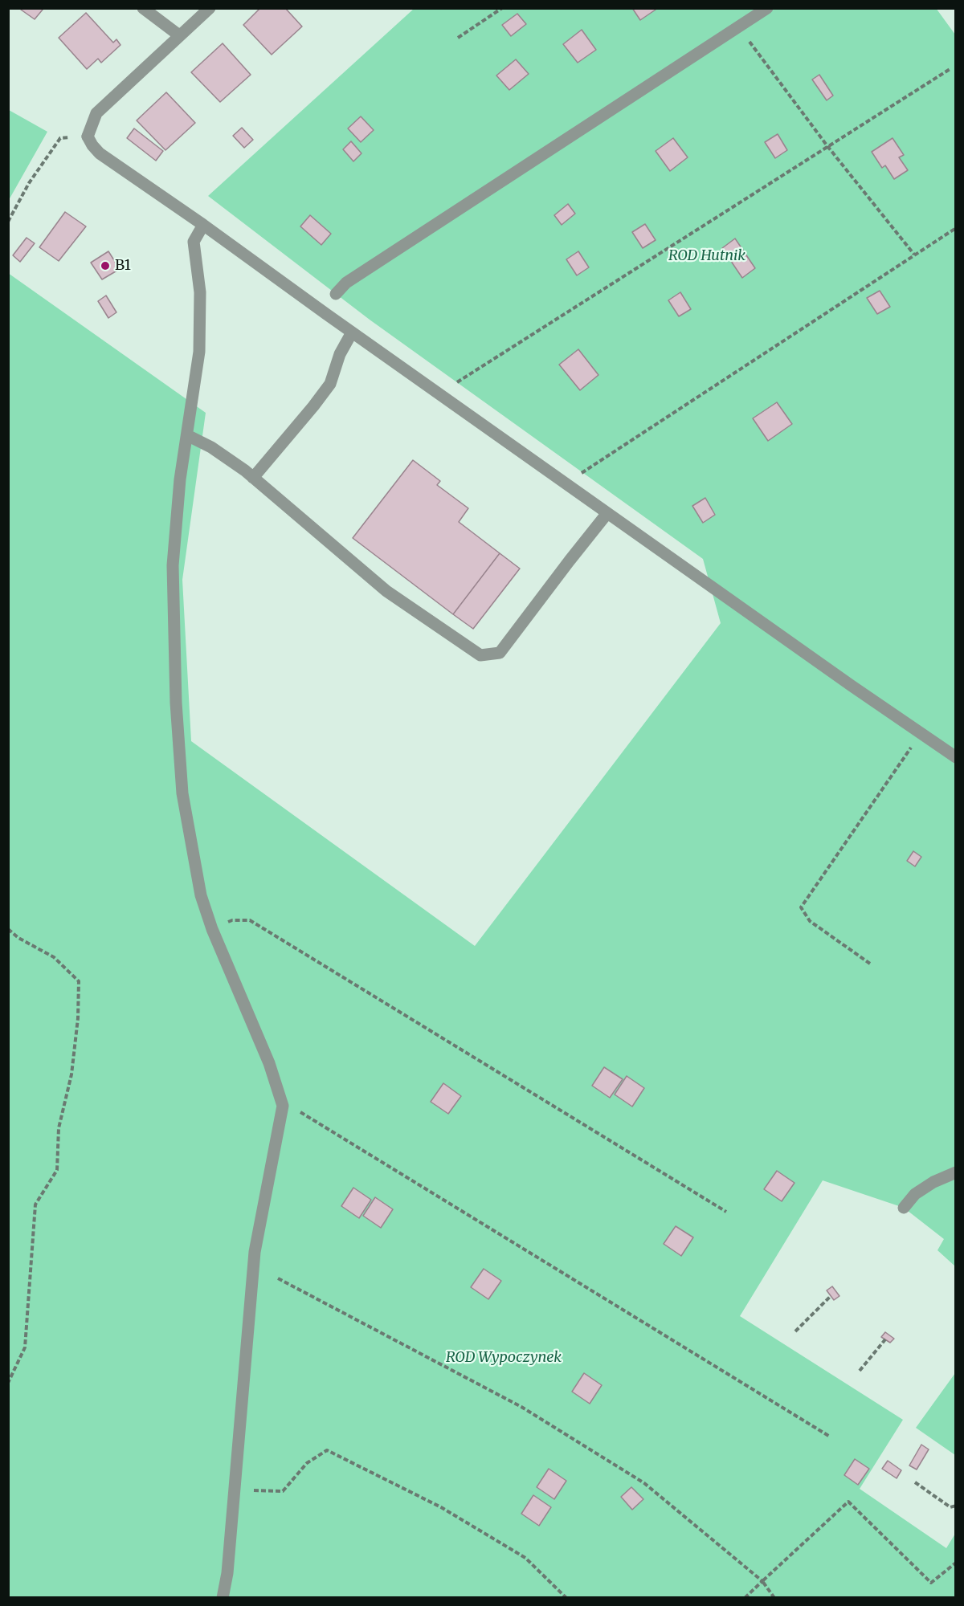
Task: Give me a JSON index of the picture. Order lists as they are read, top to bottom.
{
  "parks": ["ROD Hutnik", "ROD Wypoczynek"],
  "places": ["B1"]
}
